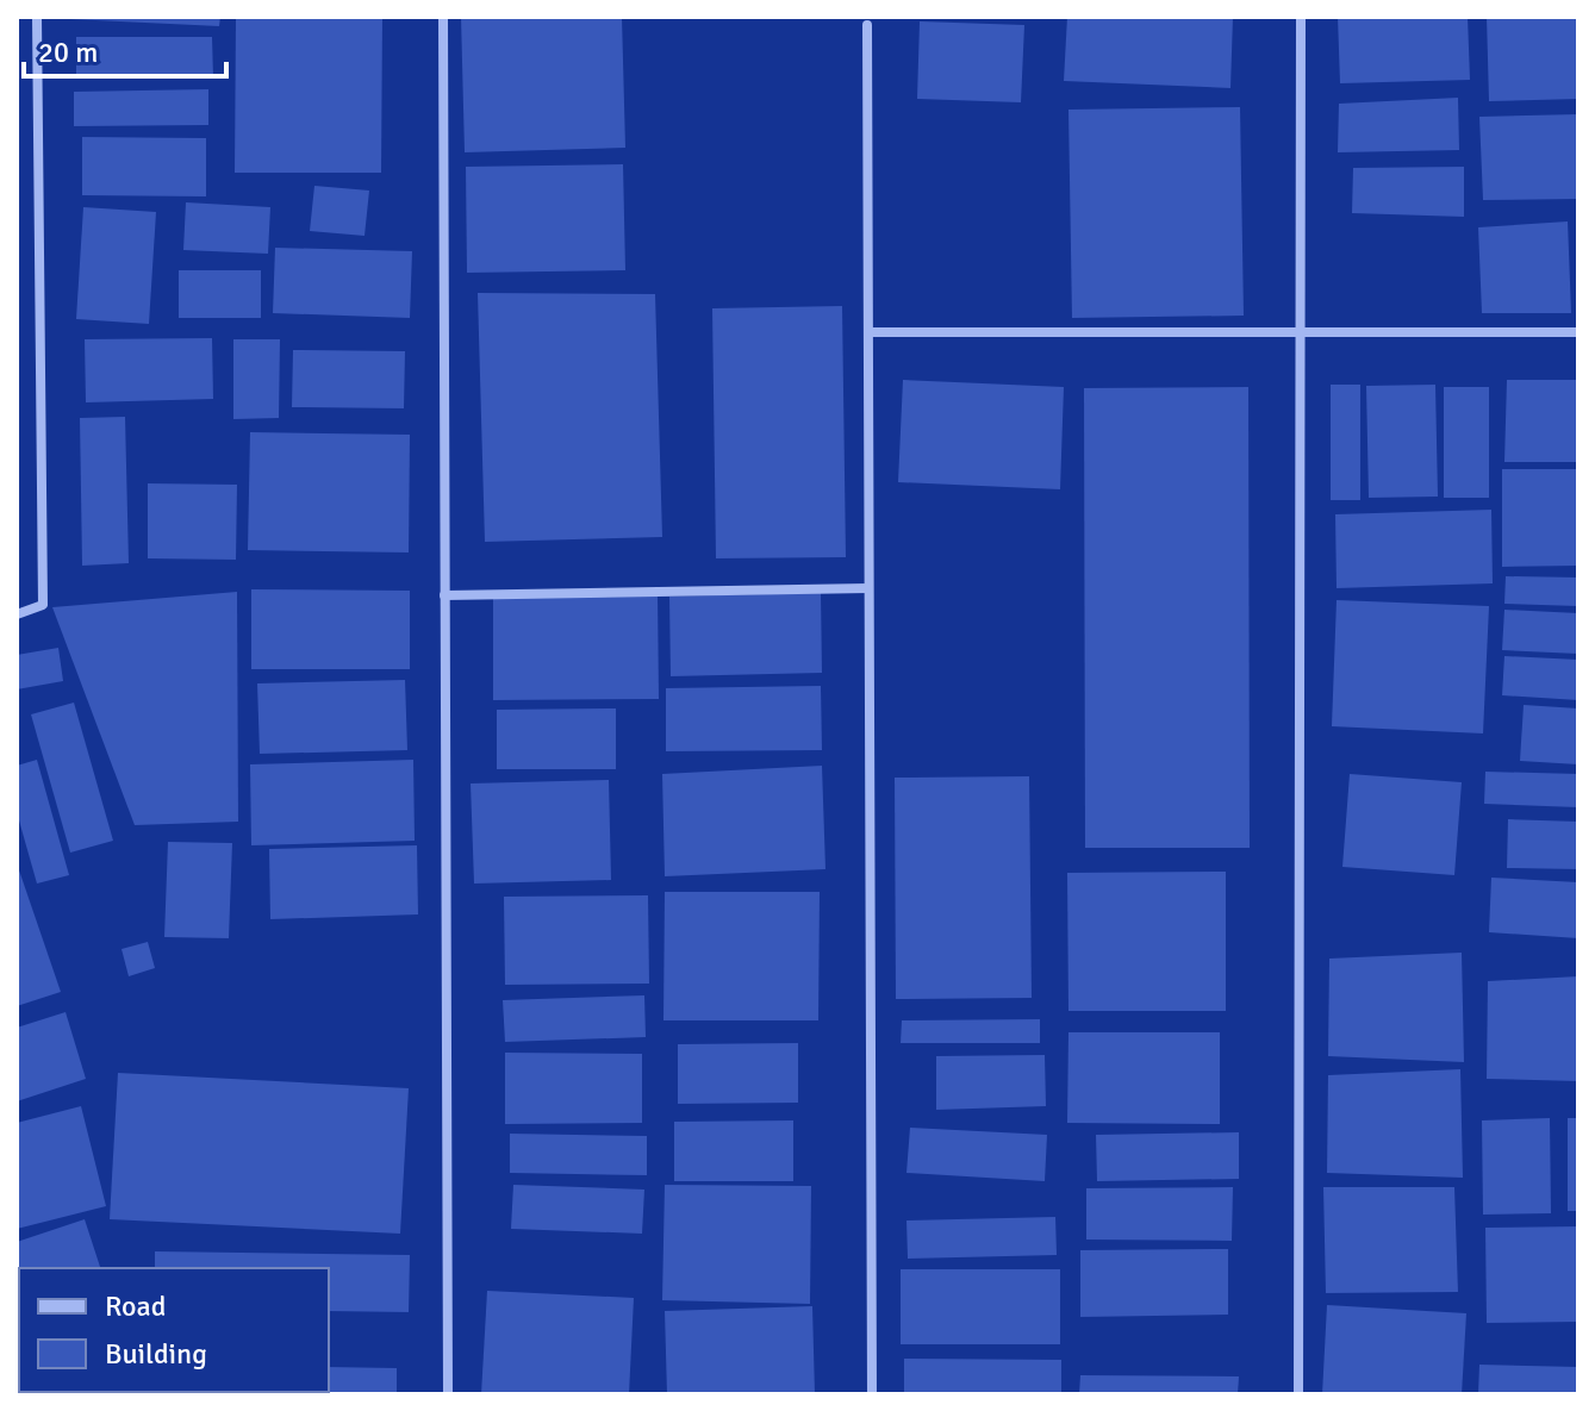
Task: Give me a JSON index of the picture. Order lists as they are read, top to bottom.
{
  "legend": ["Road", "Building"],
  "scale_bar": "20 m"
}
